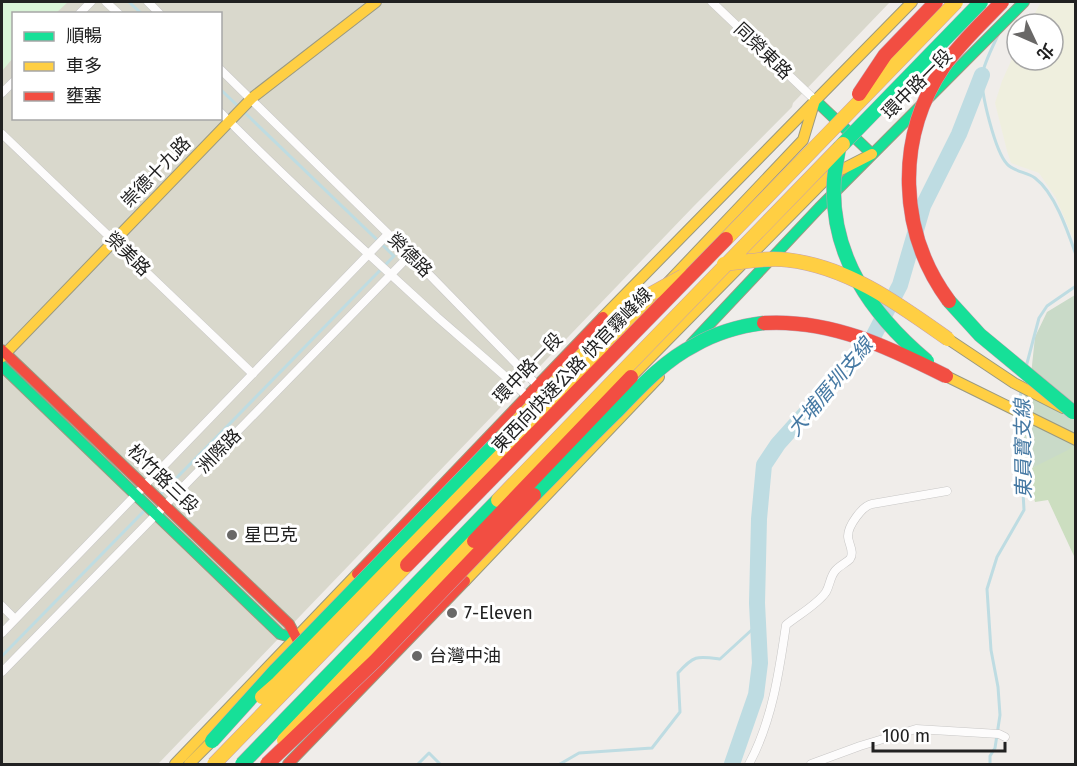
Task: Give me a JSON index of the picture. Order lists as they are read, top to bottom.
{
  "streets": {
    "main road": [
      "環中路一段",
      "崇德十九路",
      "東西向快速公路 快官霧峰線",
      "松竹路三段"
    ],
    "street": [
      "同榮東路",
      "榮美路",
      "榮德路",
      "洲際路"
    ]
  },
  "crossings": [
    ["同榮東路", "環中路一段"],
    ["環中路一段", "榮德路"],
    ["環中路一段", "松竹路三段"],
    ["崇德十九路", "榮美路"],
    ["崇德十九路", "榮德路"],
    ["崇德十九路", "松竹路三段"],
    ["榮美路", "洲際路"],
    ["榮德路", "洲際路"],
    ["洲際路", "松竹路三段"]
  ],
  "water": ["大埔厝圳支線", "東員寶支線"],
  "places": ["星巴克", "7-Eleven", "台灣中油"],
  "legend": ["順暢", "車多", "壅塞"],
  "scale_bar": "100 m",
  "north": "bottom right"
}
